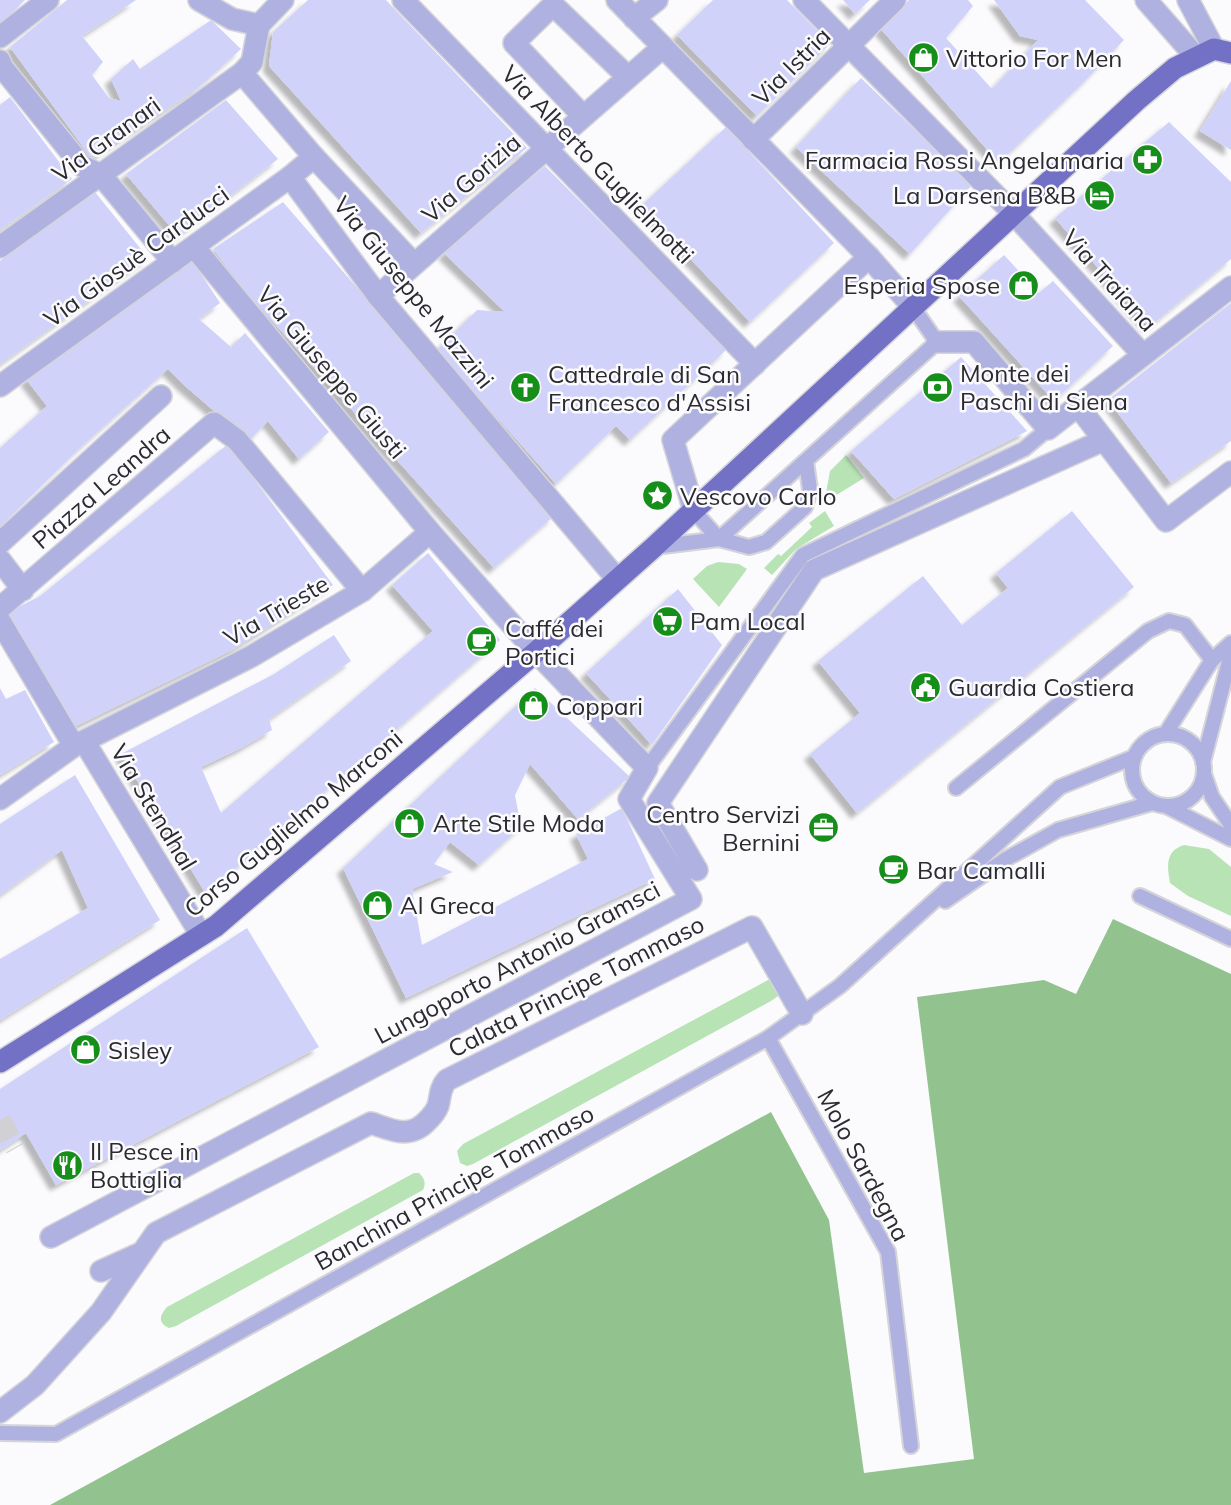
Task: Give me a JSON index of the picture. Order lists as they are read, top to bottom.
{
  "streets": {
    "main road": ["Corso Guglielmo Marconi"],
    "street": [
      "Via Istria",
      "Via Granari",
      "Via Alberto Guglielmotti",
      "Via Gorizia",
      "Via Giosuè Carducci",
      "Via Traiana",
      "Via Giuseppe Mazzini",
      "Via Giuseppe Giusti",
      "Piazza Leandra",
      "Via Trieste",
      "Via Stendhal",
      "Lungoporto Antonio Gramsci",
      "Calata Principe Tommaso"
    ],
    "lane": ["Molo Sardegna", "Banchina Principe Tommaso"]
  },
  "crossings": [
    ["Via Istria", "Via Traiana"],
    ["Via Alberto Guglielmotti", "Via Gorizia"],
    ["Via Gorizia", "Via Giuseppe Mazzini"],
    ["Via Giosuè Carducci", "Via Giuseppe Mazzini"],
    ["Via Giosuè Carducci", "Via Giuseppe Giusti"],
    ["Via Traiana", "Corso Guglielmo Marconi"],
    ["Via Giuseppe Mazzini", "Corso Guglielmo Marconi"],
    ["Via Giuseppe Giusti", "Via Trieste"],
    ["Piazza Leandra", "Via Trieste"],
    ["Via Trieste", "Via Stendhal"],
    ["Via Stendhal", "Corso Guglielmo Marconi"],
    ["Calata Principe Tommaso", "Banchina Principe Tommaso"],
    ["Molo Sardegna", "Banchina Principe Tommaso"]
  ],
  "places": {
    "shop": [
      "Vittorio For Men",
      "Esperia Spose",
      "Coppari",
      "Arte Stile Moda",
      "Al Greca",
      "Sisley"
    ],
    "pharmacy": ["Farmacia Rossi Angelamaria"],
    "hotel": ["La Darsena B&B"],
    "bank": ["Monte dei Paschi di Siena"],
    "church": ["Cattedrale di San Francesco d'Assisi"],
    "place": ["Vescovo Carlo"],
    "supermarket": ["Pam Local"],
    "cafe": ["Caffé dei Portici", "Bar Camalli"],
    "public building": ["Guardia Costiera"],
    "office": ["Centro Servizi Bernini"],
    "restaurant": ["Il Pesce in Bottiglia"]
  }
}
